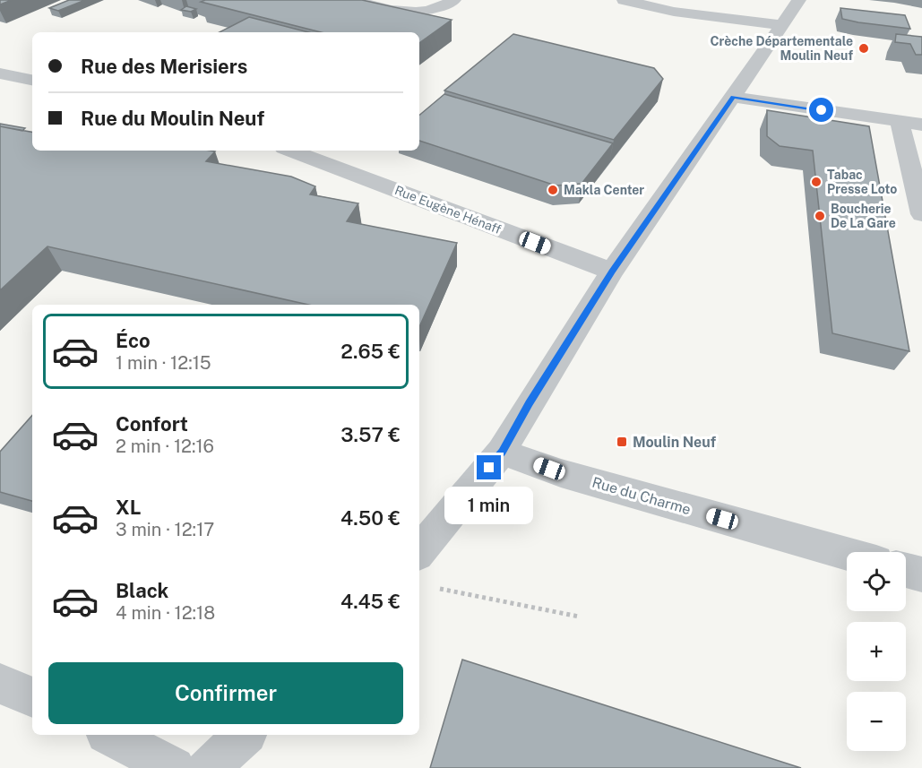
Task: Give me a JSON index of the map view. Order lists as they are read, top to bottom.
{
  "streets": {
    "street": ["Rue Eugène Hénaff", "Rue du Charme"]
  },
  "places": {
    "other": [
      "Crèche Départementale Moulin Neuf",
      "Tabac Presse Loto",
      "Makla Center",
      "Boucherie De La Gare"
    ],
    "transit": ["Moulin Neuf"]
  },
  "page": {
    "banner": ["Rue des Merisiers", "Rue du Moulin Neuf"],
    "list": [
      {
        "name": "Éco",
        "note": "1 min · 12:15",
        "value": "2.65 €"
      },
      {
        "name": "Confort",
        "note": "2 min · 12:16",
        "value": "3.57 €"
      },
      {
        "name": "XL",
        "note": "3 min · 12:17",
        "value": "4.50 €"
      },
      {
        "name": "Black",
        "note": "4 min · 12:18",
        "value": "4.45 €"
      }
    ],
    "bubble": "1 min",
    "map_buttons": ["+", "−"],
    "buttons": "Confirmer"
  }
}
